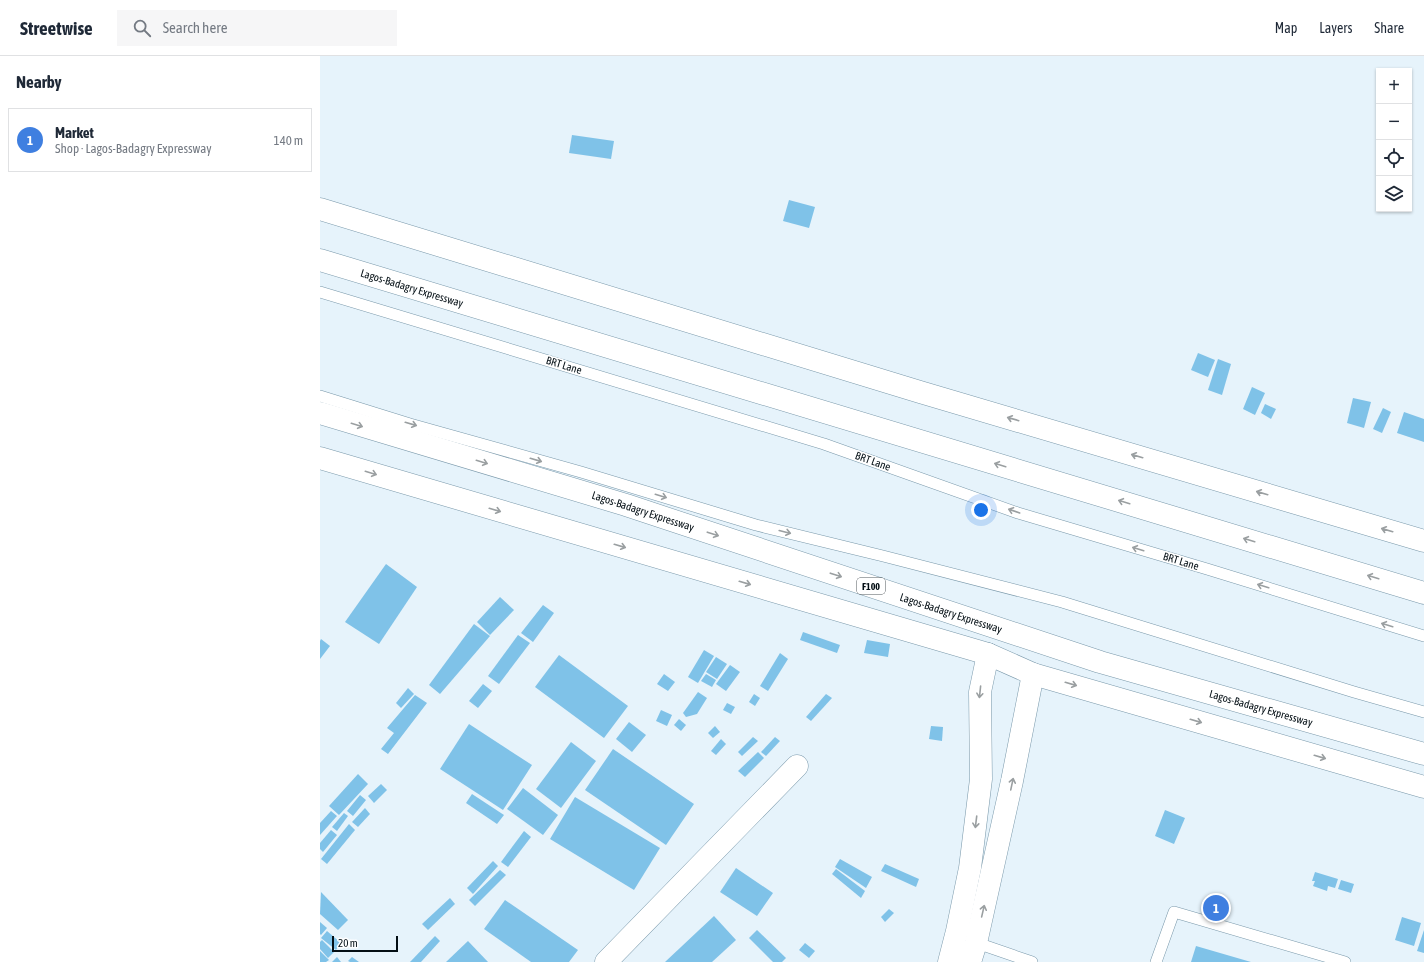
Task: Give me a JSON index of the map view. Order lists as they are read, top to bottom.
{
  "streets": {
    "main road": ["Lagos-Badagry Expressway", "F100"],
    "lane": ["BRT Lane"]
  },
  "scale_bar": "20 m",
  "page": {
    "header": "Streetwise",
    "search": "Search here",
    "nav": ["Map", "Layers", "Share"],
    "heading": "Nearby",
    "map_buttons": ["+", "−"],
    "list": [
      {
        "mark": "1",
        "name": "Market",
        "note": "Shop · Lagos-Badagry Expressway",
        "value": "140 m"
      }
    ],
    "pins": "1",
    "scale": "20 m"
  }
}
